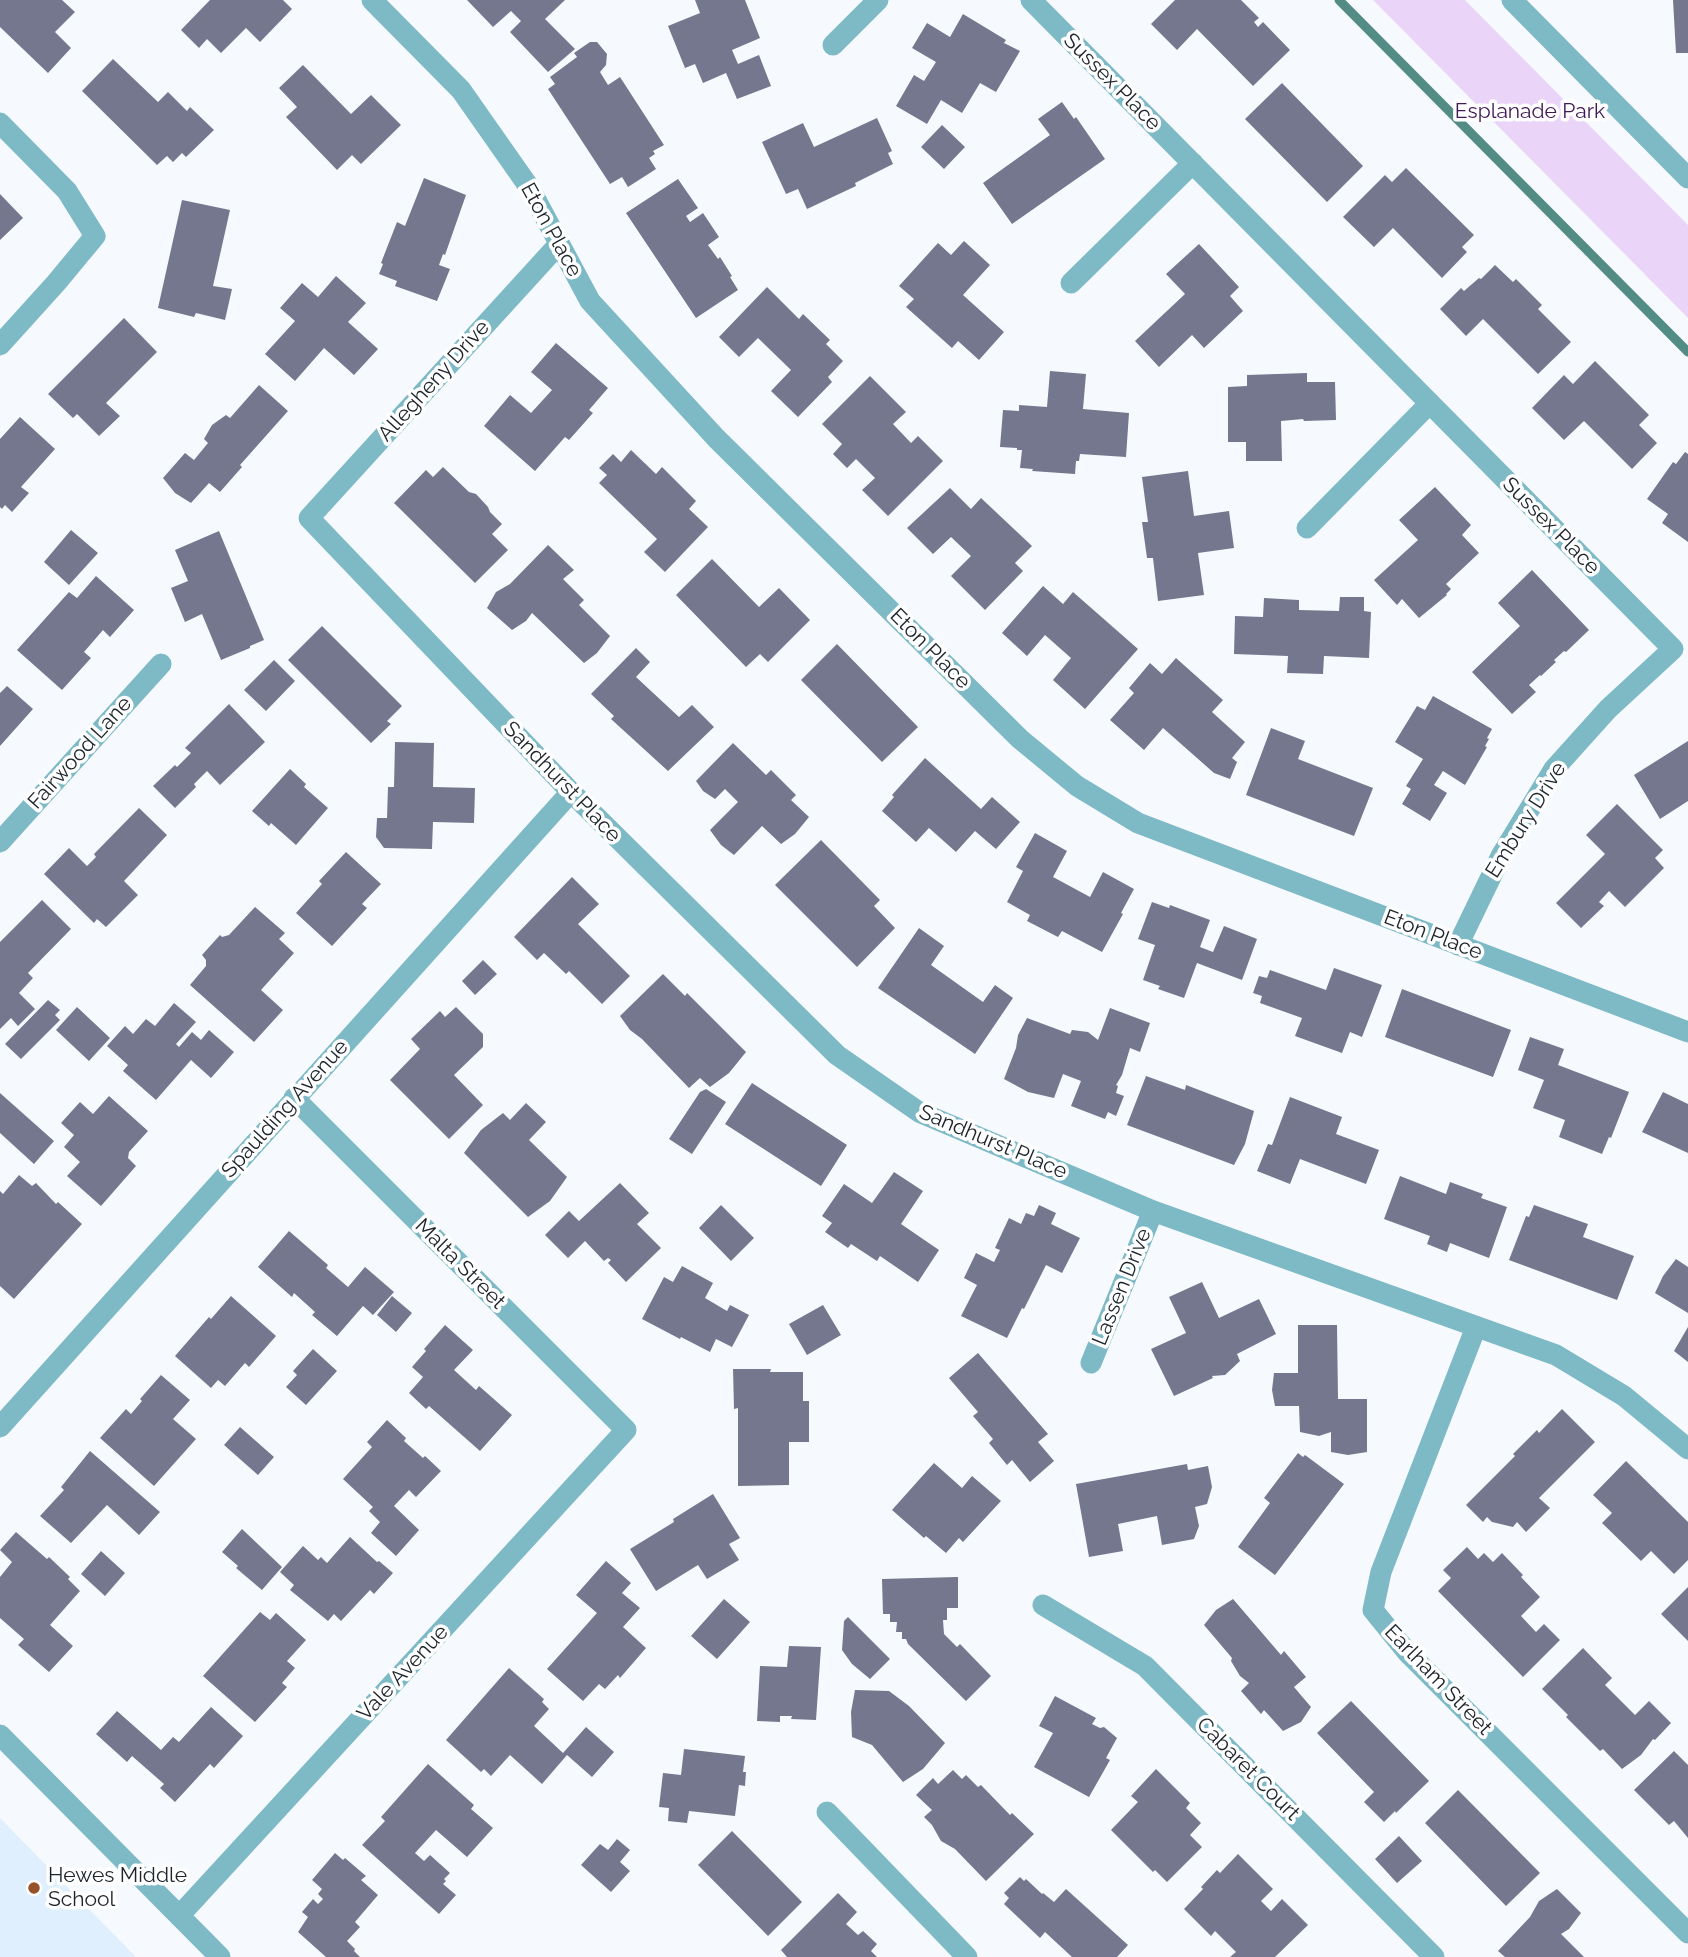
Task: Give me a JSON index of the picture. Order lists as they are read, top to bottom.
{
  "streets": {
    "street": [
      "Sussex Place",
      "Eton Place",
      "Allegheny Drive",
      "Fairwood Lane",
      "Sandhurst Place",
      "Embury Drive",
      "Spaulding Avenue",
      "Malta Street",
      "Lassen Drive",
      "Vale Avenue",
      "Earlham Street",
      "Cabaret Court"
    ]
  },
  "crossings": [
    ["Sussex Place", "Embury Drive"],
    ["Eton Place", "Allegheny Drive"],
    ["Eton Place", "Embury Drive"],
    ["Allegheny Drive", "Sandhurst Place"],
    ["Sandhurst Place", "Spaulding Avenue"],
    ["Sandhurst Place", "Lassen Drive"],
    ["Sandhurst Place", "Earlham Street"],
    ["Spaulding Avenue", "Malta Street"],
    ["Malta Street", "Vale Avenue"]
  ],
  "parks": ["Esplanade Park"],
  "places": ["Hewes Middle School"]
}
